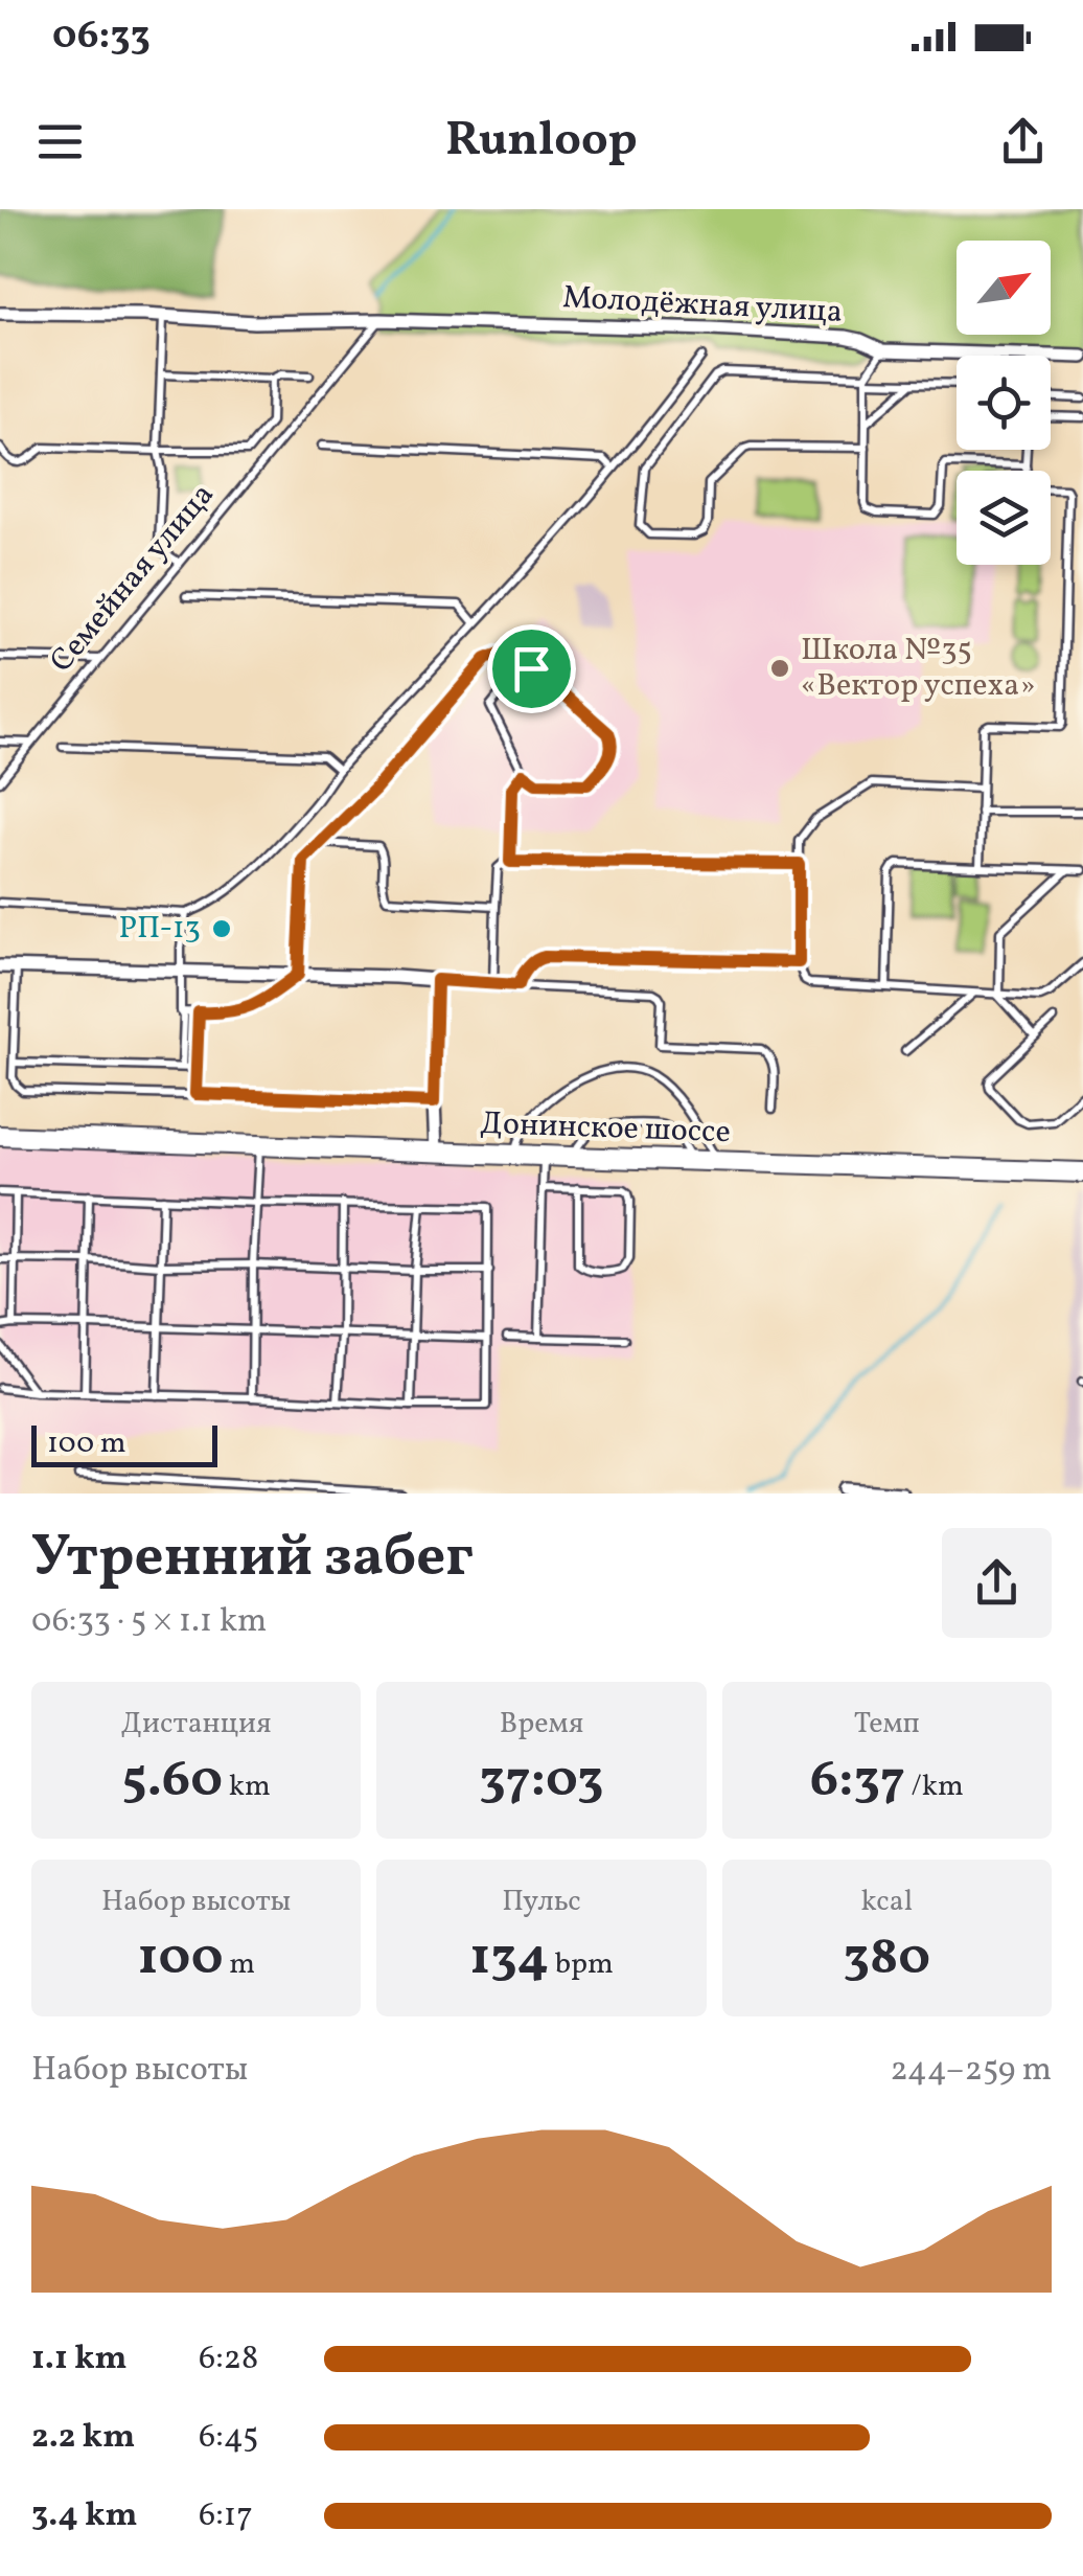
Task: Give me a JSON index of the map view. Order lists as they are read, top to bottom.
{
  "streets": {
    "main road": ["Донинское шоссе"],
    "street": ["Молодёжная улица"],
    "lane": ["Семейная улица"]
  },
  "crossings": [
    ["Молодёжная улица", "Семейная улица"]
  ],
  "places": ["Школа №35 «Вектор успеха»", "РП-13"],
  "scale_bar": "100 m",
  "north": "top right",
  "page": {
    "status": "06:33",
    "header": "Runloop",
    "scale": "100 m",
    "heading": ["Утренний забег", "06:33 · 5 × 1.1 km"],
    "stats": [
      ["Дистанция", "5.60 km"],
      ["Время", "37:03"],
      ["Темп", "6:37 /km"],
      ["Набор высоты", "100 m"],
      ["Пульс", "134 bpm"],
      ["kcal", "380"]
    ],
    "chart": ["Набор высоты", "244–259 m"],
    "list": [
      {
        "name": "1.1 km",
        "note": "6:28"
      },
      {
        "name": "2.2 km",
        "note": "6:45"
      },
      {
        "name": "3.4 km",
        "note": "6:17"
      }
    ]
  }
}
